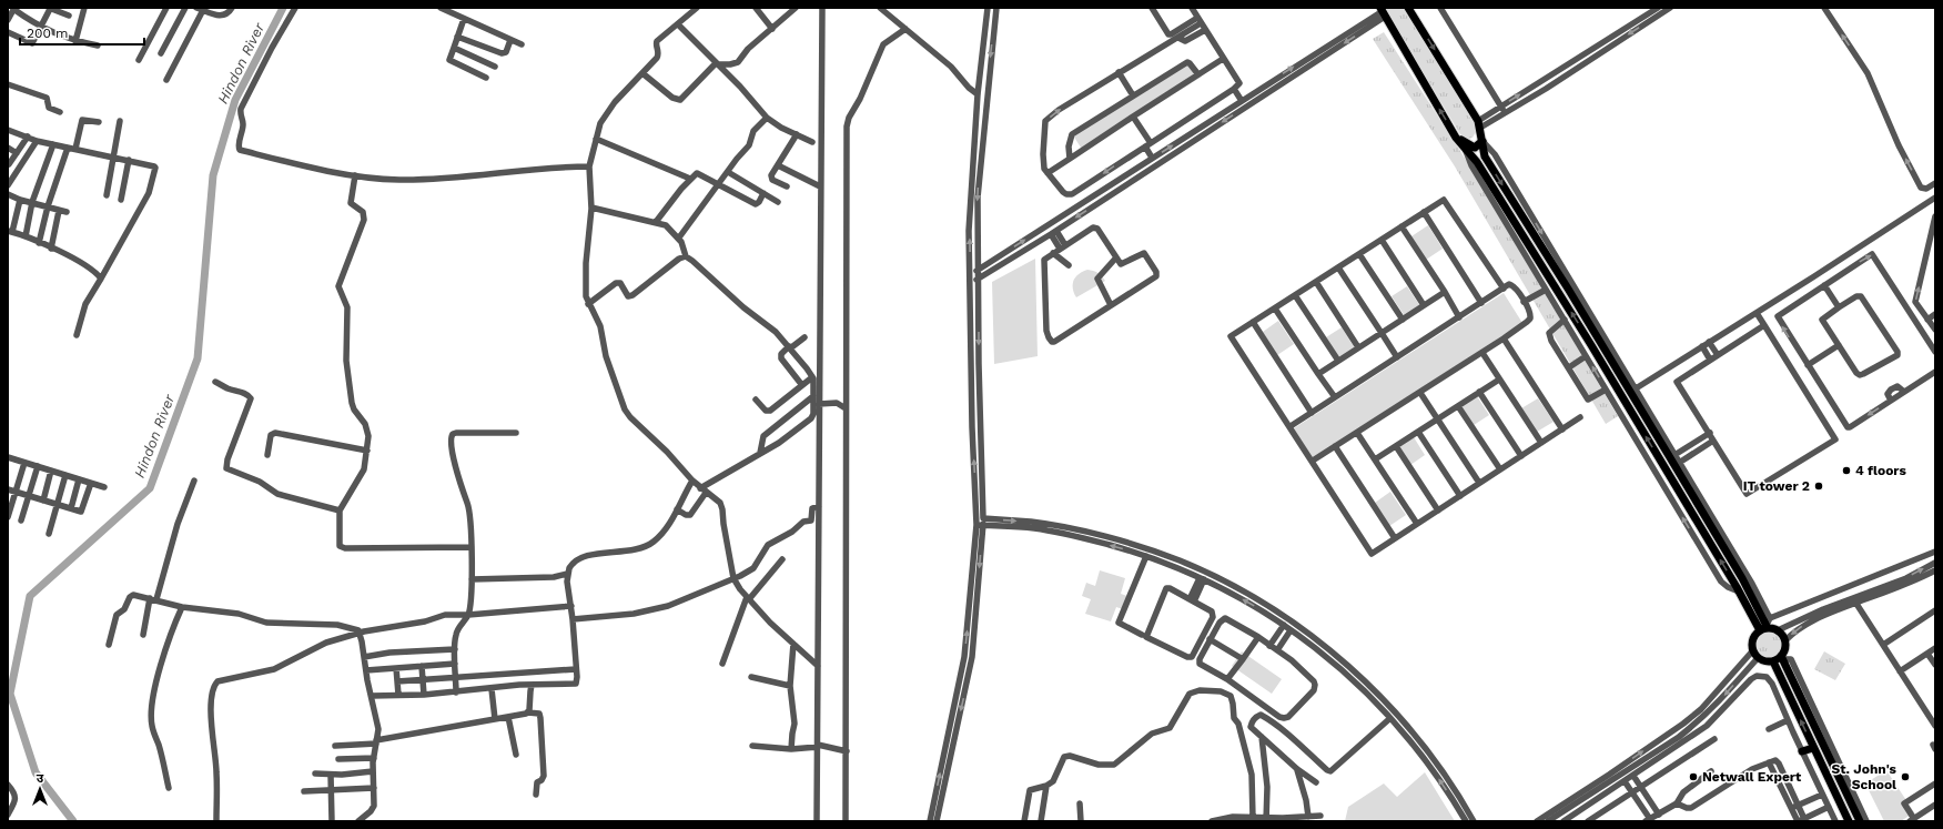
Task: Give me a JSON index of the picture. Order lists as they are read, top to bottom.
{
  "water": ["Hindon River"],
  "places": [
    "4 floors",
    "IT tower 2",
    "Netwall Expert",
    "St. John's School"
  ],
  "scale_bar": "200 m",
  "north": "top"
}
